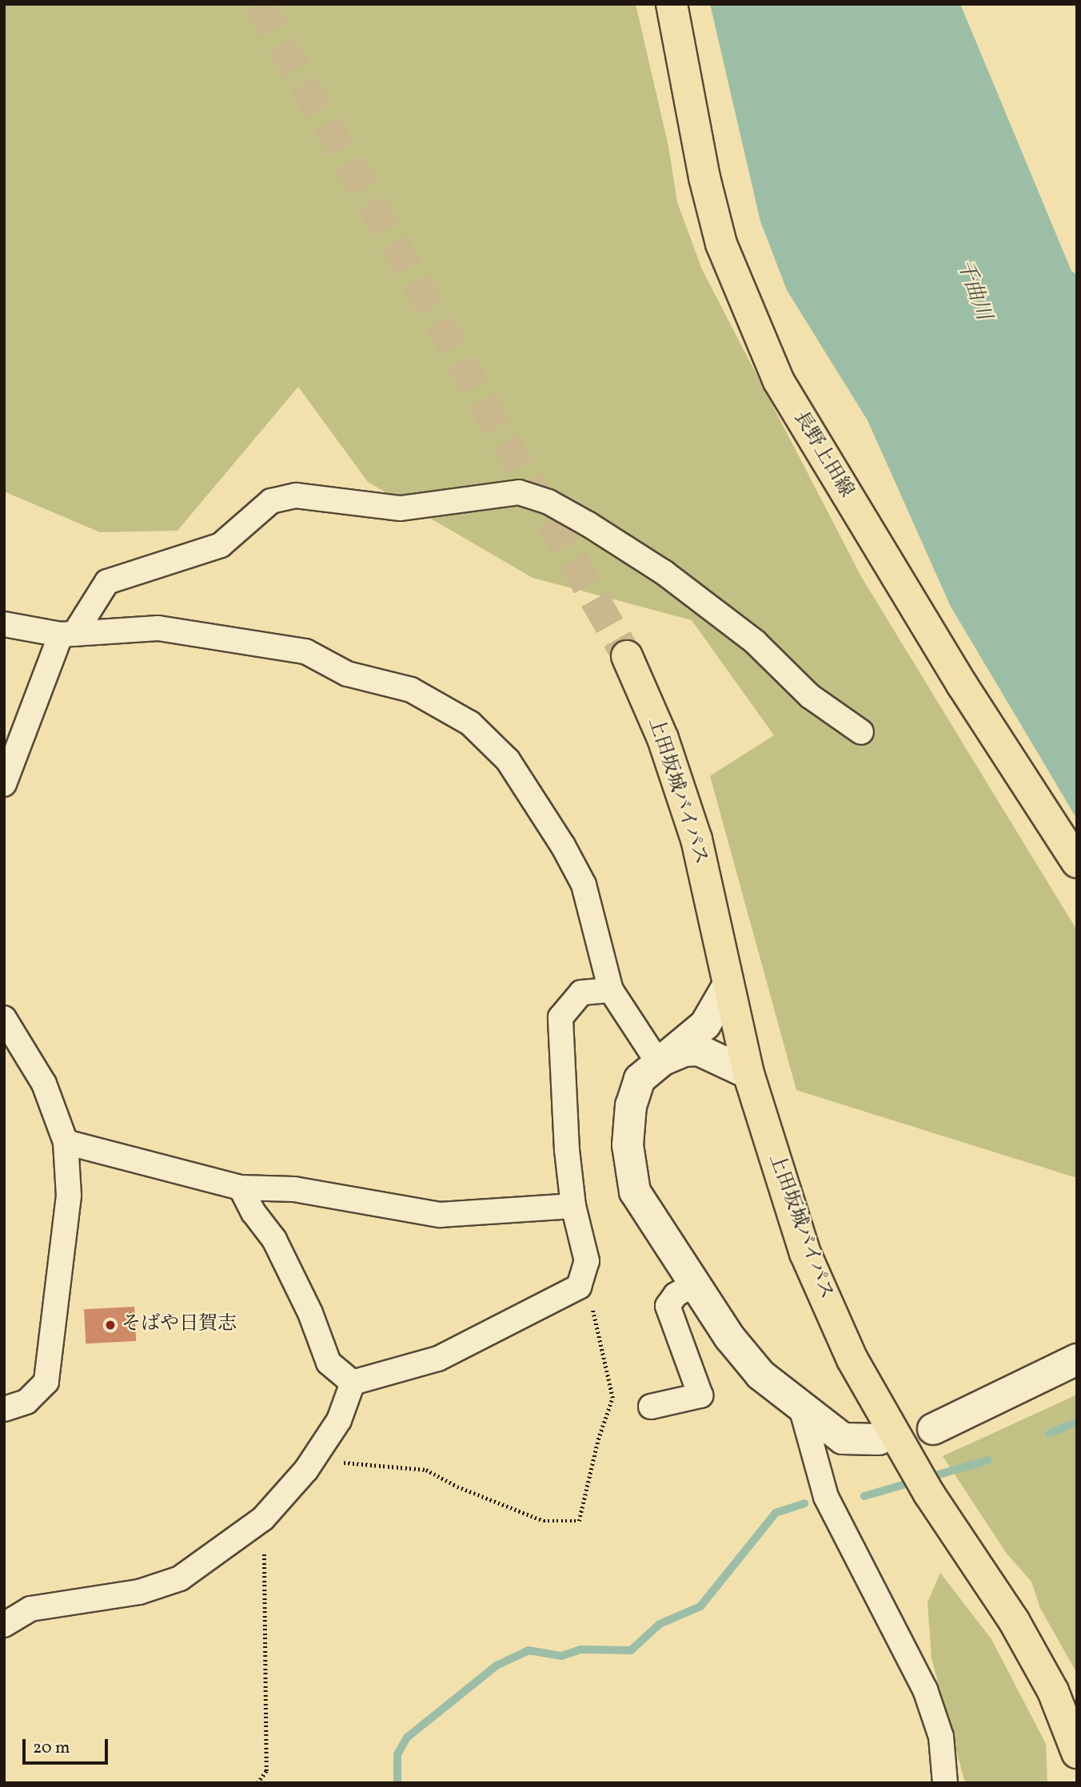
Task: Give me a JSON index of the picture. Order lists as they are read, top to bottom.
{
  "streets": {
    "main road": ["長野上田線", "上田坂城バイパス"]
  },
  "water": ["千曲川"],
  "places": ["そばや日賀志"],
  "scale_bar": "20 m"
}
